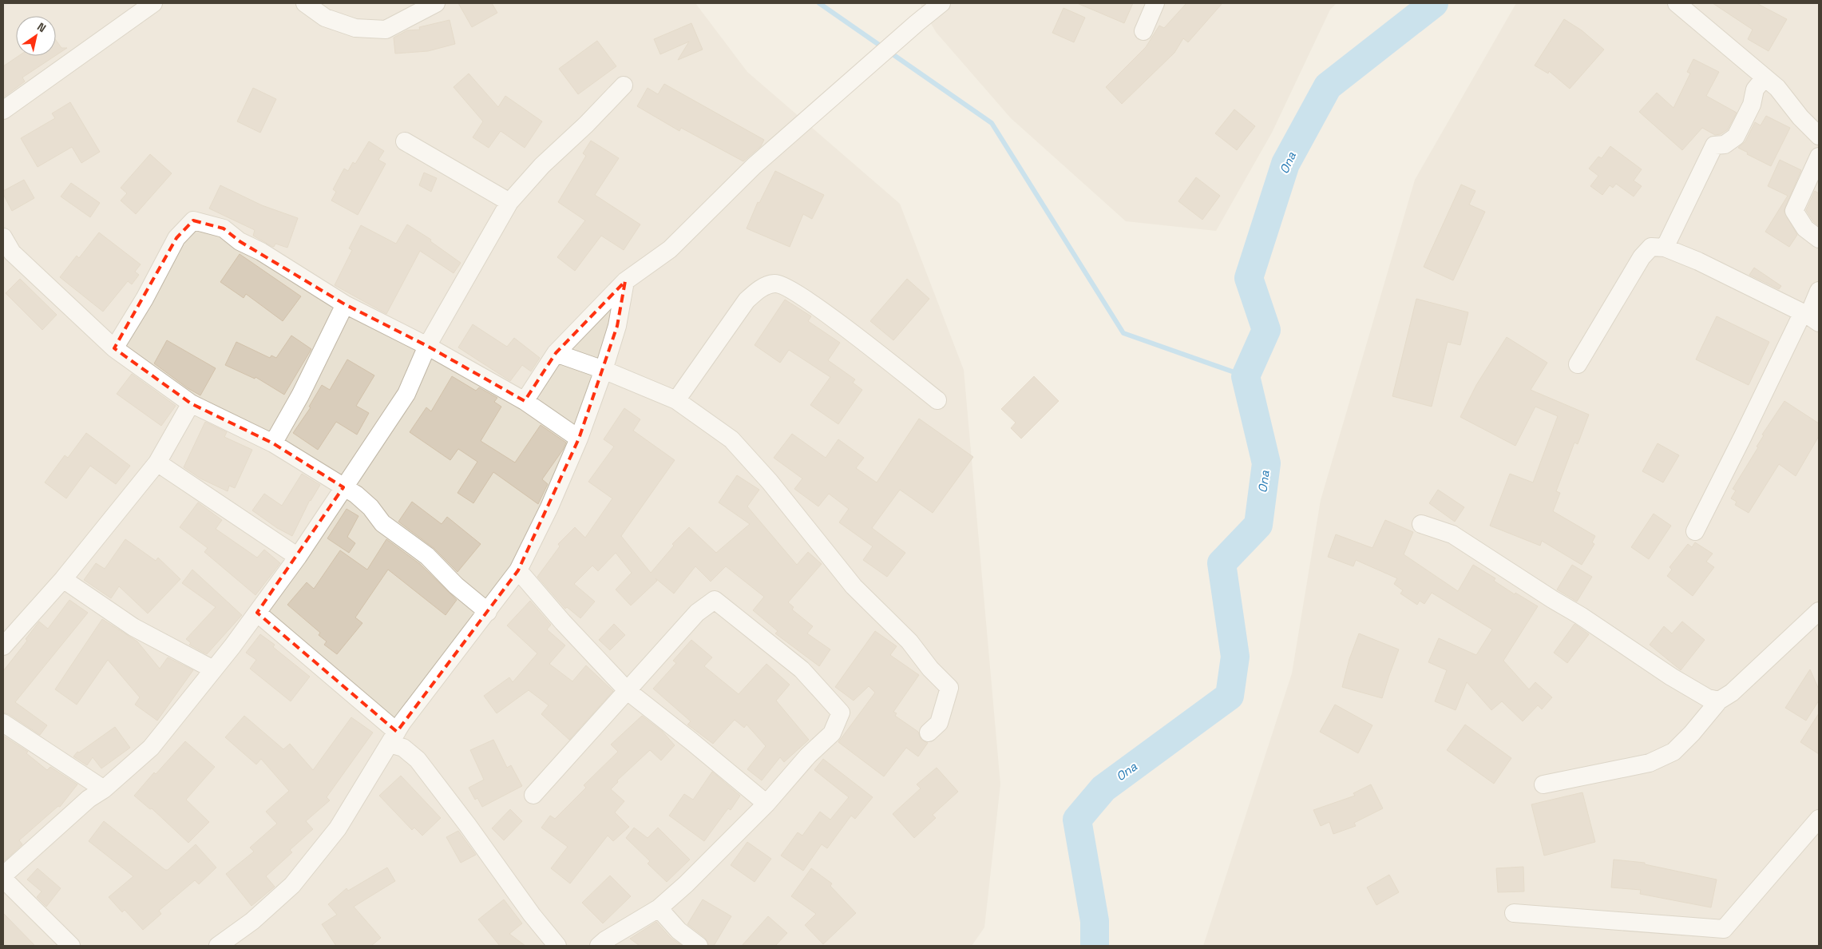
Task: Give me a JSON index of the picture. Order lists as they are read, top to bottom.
{
  "water": ["Ona"],
  "north": "top right"
}
